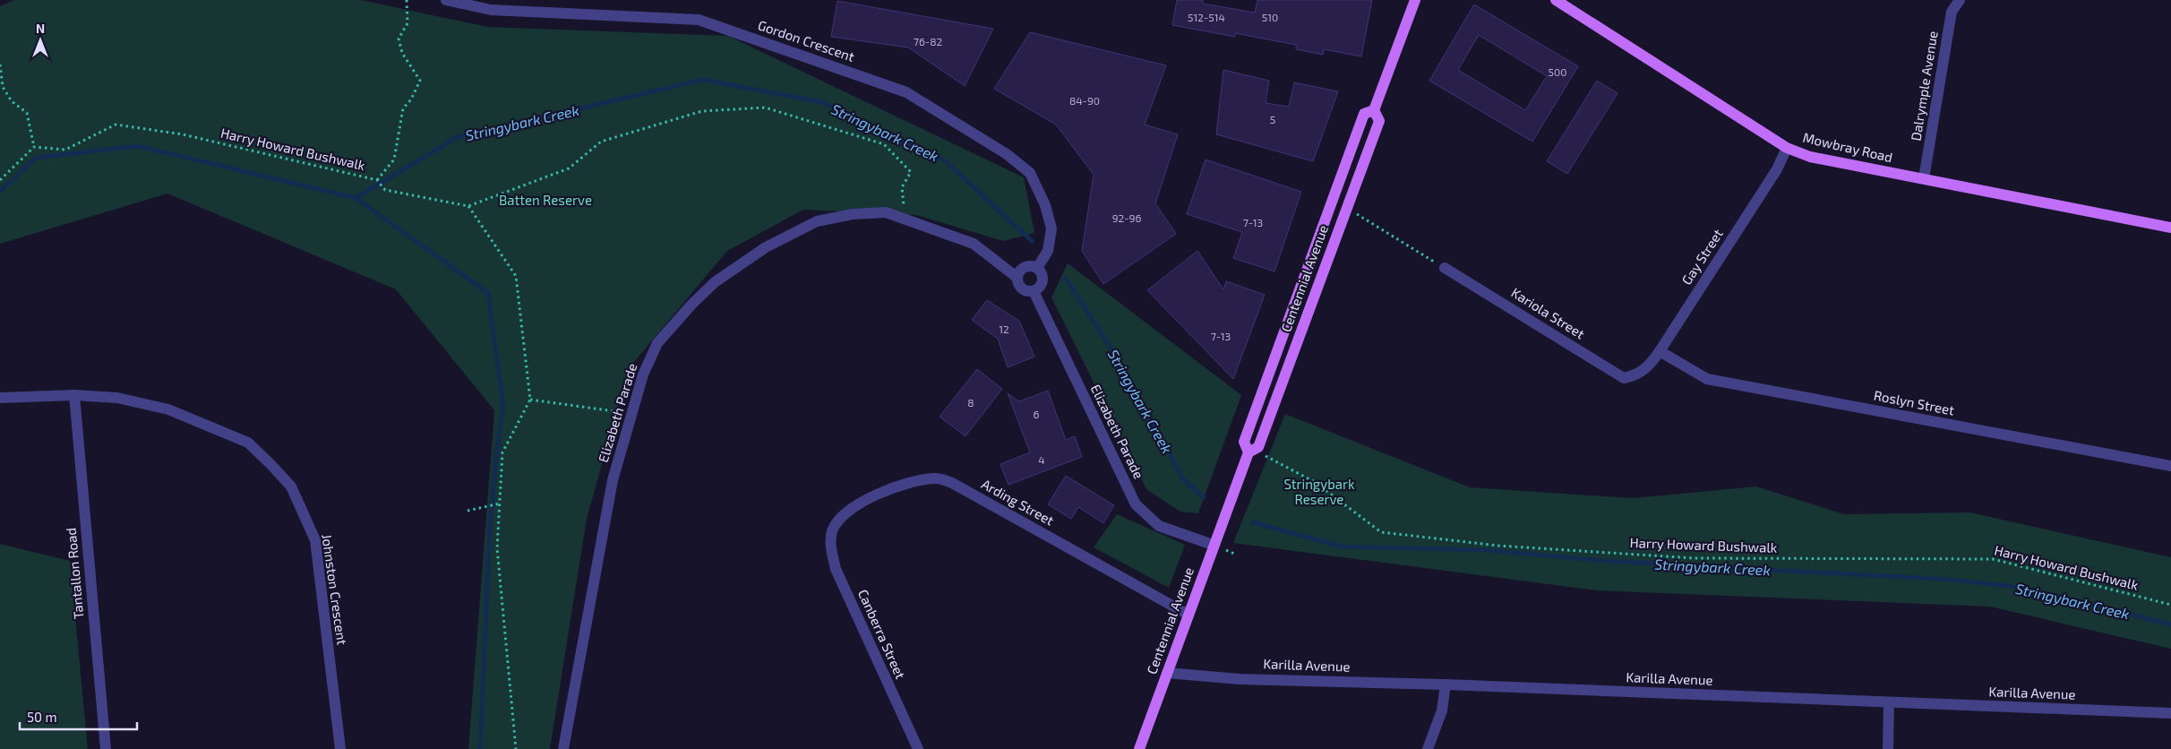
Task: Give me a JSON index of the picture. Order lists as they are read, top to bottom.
{
  "streets": {
    "main road": ["Mowbray Road", "Centennial Avenue"],
    "street": [
      "Gordon Crescent",
      "Dalrymple Avenue",
      "Gay Street",
      "Kariola Street",
      "Roslyn Street",
      "Elizabeth Parade",
      "Arding Street",
      "Tantallon Road",
      "Johnston Crescent",
      "Canberra Street",
      "Karilla Avenue"
    ],
    "path": ["Harry Howard Bushwalk"]
  },
  "crossings": [
    ["Gordon Crescent", "Elizabeth Parade"],
    ["Dalrymple Avenue", "Mowbray Road"],
    ["Mowbray Road", "Gay Street"],
    ["Harry Howard Bushwalk", "Centennial Avenue"],
    ["Gay Street", "Kariola Street"],
    ["Gay Street", "Roslyn Street"],
    ["Centennial Avenue", "Elizabeth Parade"],
    ["Centennial Avenue", "Arding Street"],
    ["Centennial Avenue", "Karilla Avenue"],
    ["Arding Street", "Canberra Street"],
    ["Tantallon Road", "Johnston Crescent"]
  ],
  "water": ["Stringybark Creek"],
  "parks": ["Batten Reserve", "Stringybark Reserve"],
  "house_numbers": [
    "512-514",
    "510",
    "76-82",
    "500",
    "84-90",
    "5",
    "92-96",
    "7-13",
    "12",
    "7-13",
    "8",
    "6",
    "4"
  ],
  "scale_bar": "50 m",
  "north": "top"
}
